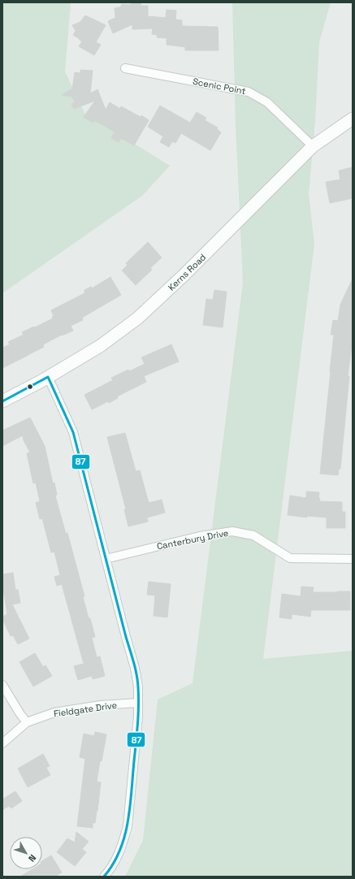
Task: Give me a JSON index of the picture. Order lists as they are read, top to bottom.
{
  "streets": {
    "street": [
      "Scenic Point",
      "Kerns Road",
      "Canterbury Drive",
      "Fieldgate Drive"
    ]
  },
  "crossings": [
    ["Scenic Point", "Kerns Road"]
  ],
  "lines": ["transit line 87"],
  "north": "bottom right"
}
